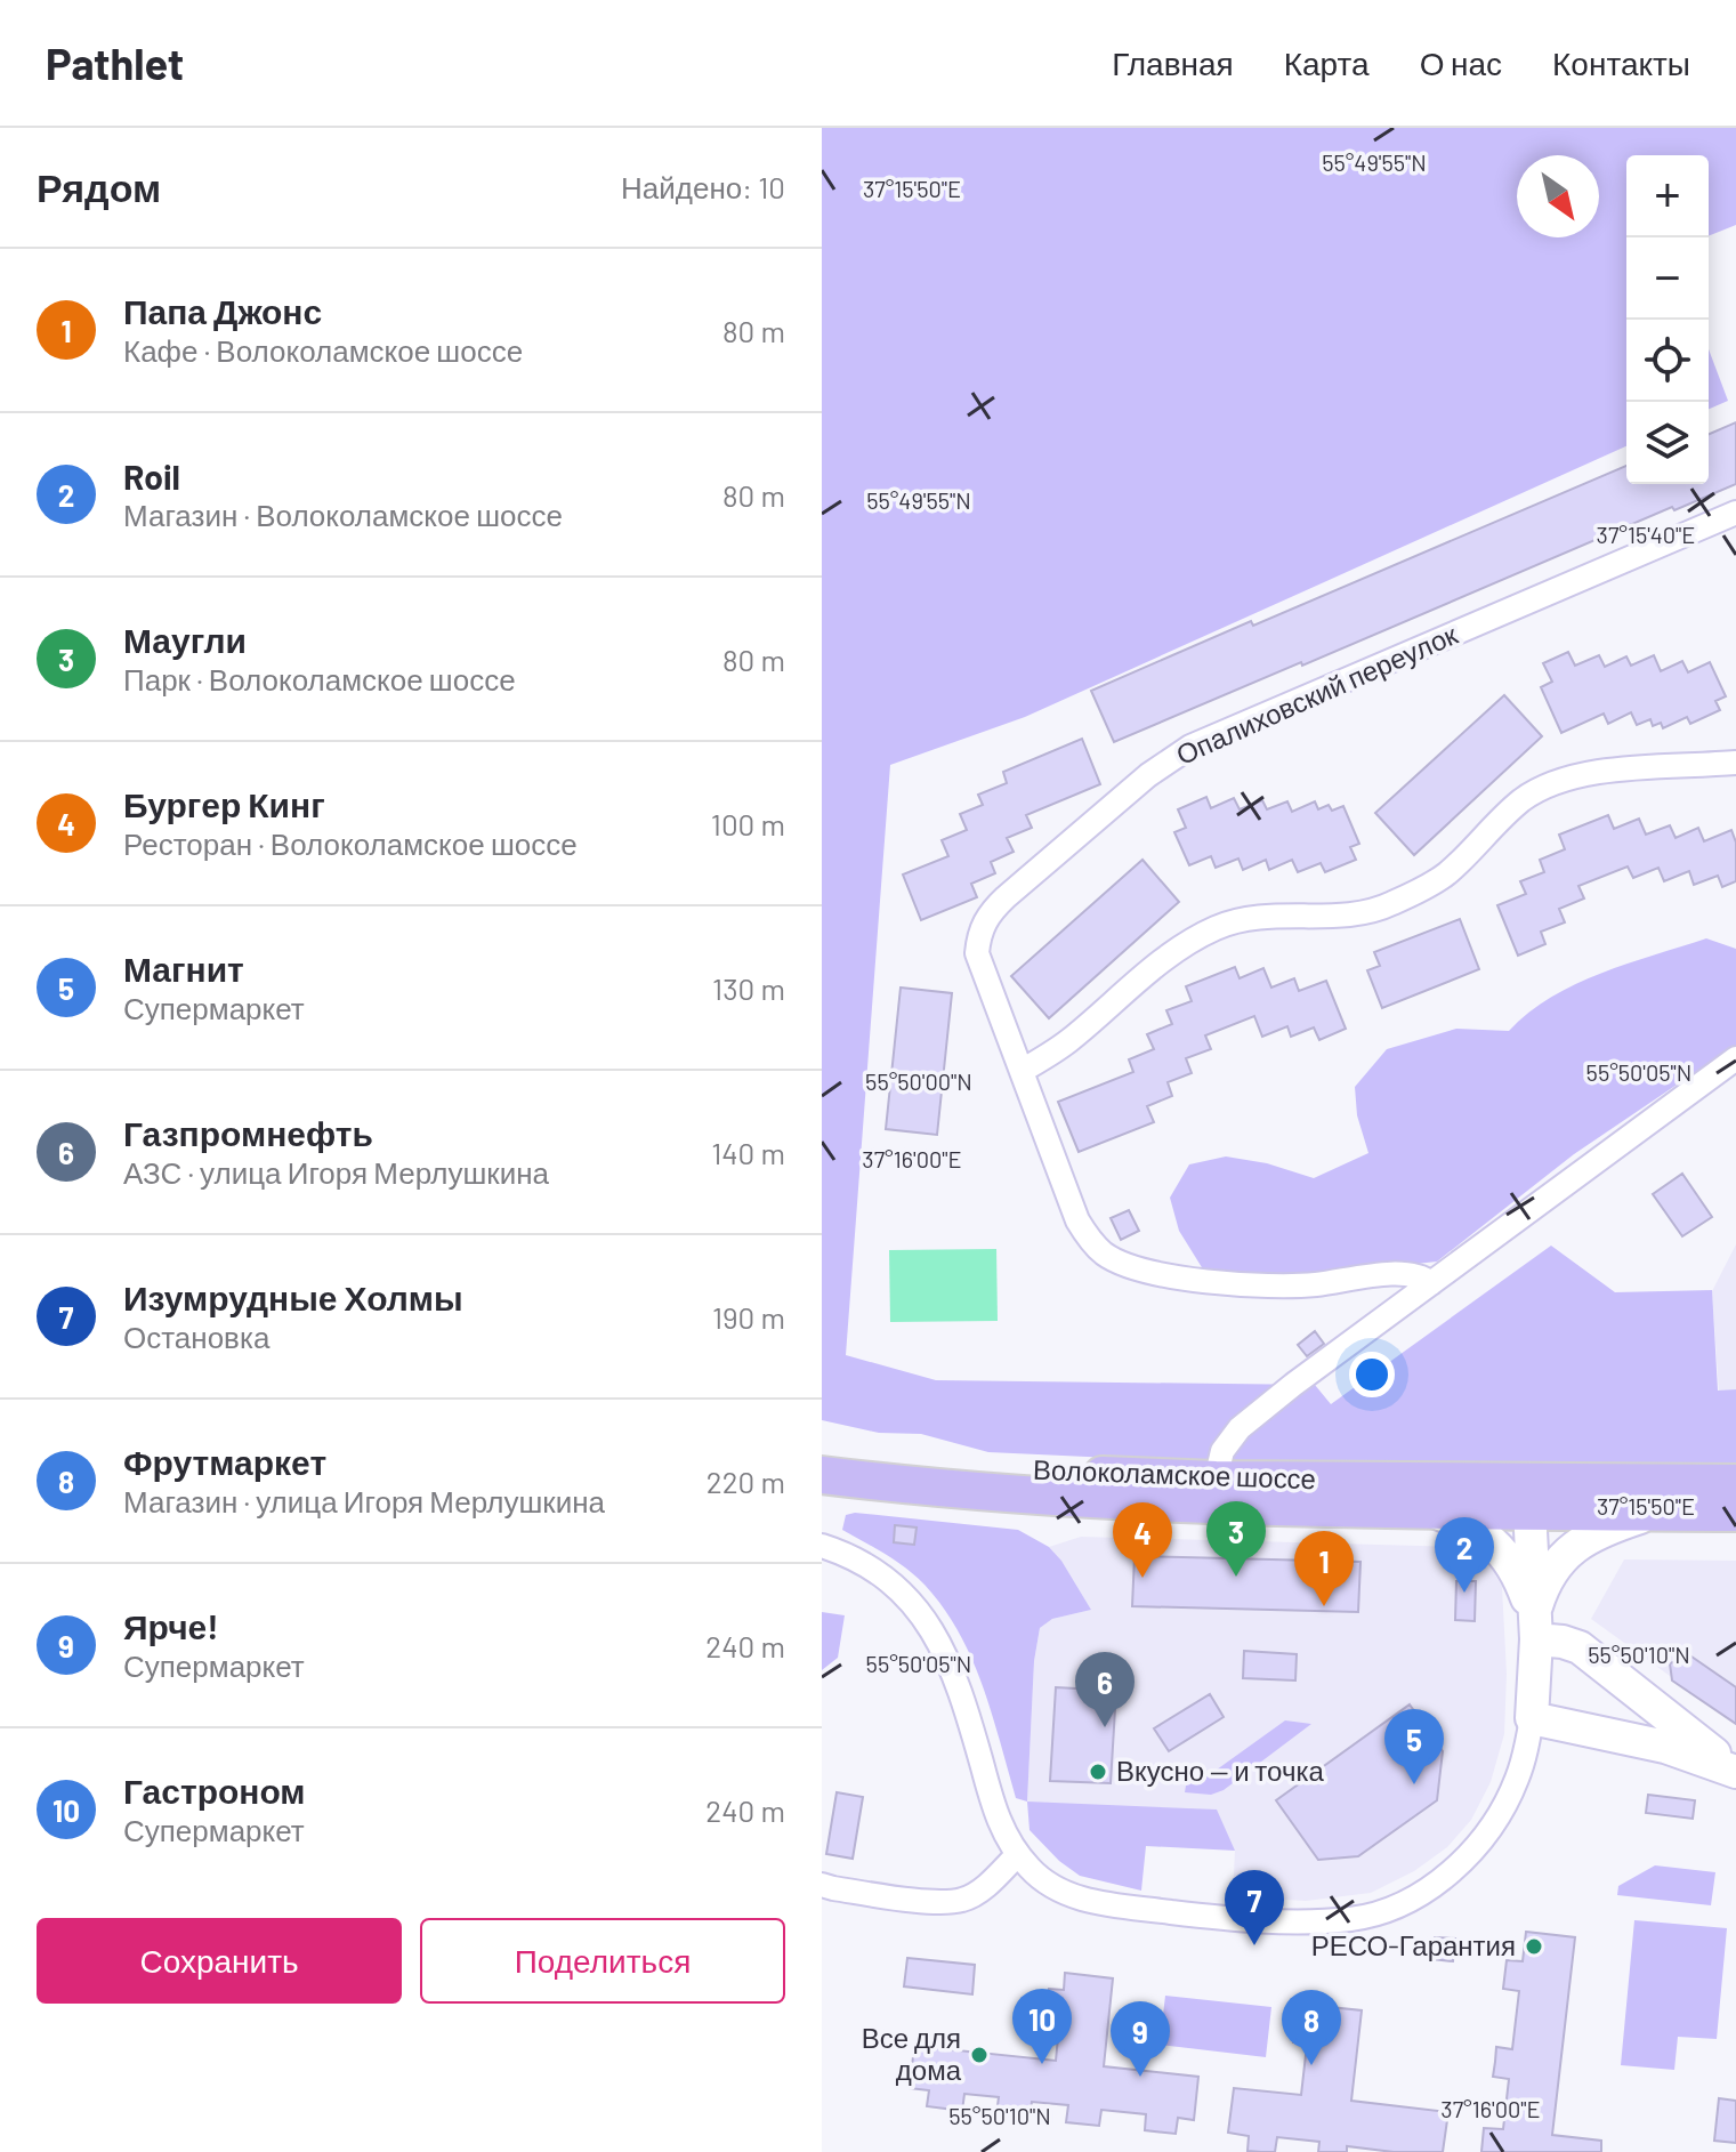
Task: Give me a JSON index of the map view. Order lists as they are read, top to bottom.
{
  "streets": {
    "main road": ["Волоколамское шоссе"],
    "street": ["Опалиховский переулок"]
  },
  "places": ["Вкусно — и точка", "РЕСО-Гарантия", "Все для дома"],
  "north": "bottom right",
  "page": {
    "header": "Pathlet",
    "nav": [
      "Главная",
      "Карта",
      "О нас",
      "Контакты"
    ],
    "heading": ["Рядом", "Найдено: 10"],
    "map_buttons": ["+", "−"],
    "list": [
      {
        "mark": "1",
        "name": "Папа Джонс",
        "note": "Кафе · Волоколамское шоссе",
        "value": "80 m"
      },
      {
        "mark": "2",
        "name": "Roil",
        "note": "Магазин · Волоколамское шоссе",
        "value": "80 m"
      },
      {
        "mark": "3",
        "name": "Маугли",
        "note": "Парк · Волоколамское шоссе",
        "value": "80 m"
      },
      {
        "mark": "4",
        "name": "Бургер Кинг",
        "note": "Ресторан · Волоколамское шоссе",
        "value": "100 m"
      },
      {
        "mark": "5",
        "name": "Магнит",
        "note": "Супермаркет",
        "value": "130 m"
      },
      {
        "mark": "6",
        "name": "Газпромнефть",
        "note": "АЗС · улица Игоря Мерлушкина",
        "value": "140 m"
      },
      {
        "mark": "7",
        "name": "Изумрудные Холмы",
        "note": "Остановка",
        "value": "190 m"
      },
      {
        "mark": "8",
        "name": "Фрутмаркет",
        "note": "Магазин · улица Игоря Мерлушкина",
        "value": "220 m"
      },
      {
        "mark": "9",
        "name": "Ярче!",
        "note": "Супермаркет",
        "value": "240 m"
      },
      {
        "mark": "10",
        "name": "Гастроном",
        "note": "Супермаркет",
        "value": "240 m"
      }
    ],
    "pins": [
      "3",
      "4",
      "2",
      "1",
      "6",
      "5",
      "7",
      "10",
      "8",
      "9"
    ],
    "buttons": ["Сохранить", "Поделиться"]
  },
  "coordinates": [
    "55°49'55\"N",
    "37°15'50\"E",
    "37°15'40\"E",
    "55°50'05\"N",
    "55°50'00\"N",
    "37°16'00\"E",
    "55°50'10\"N"
  ]
}
